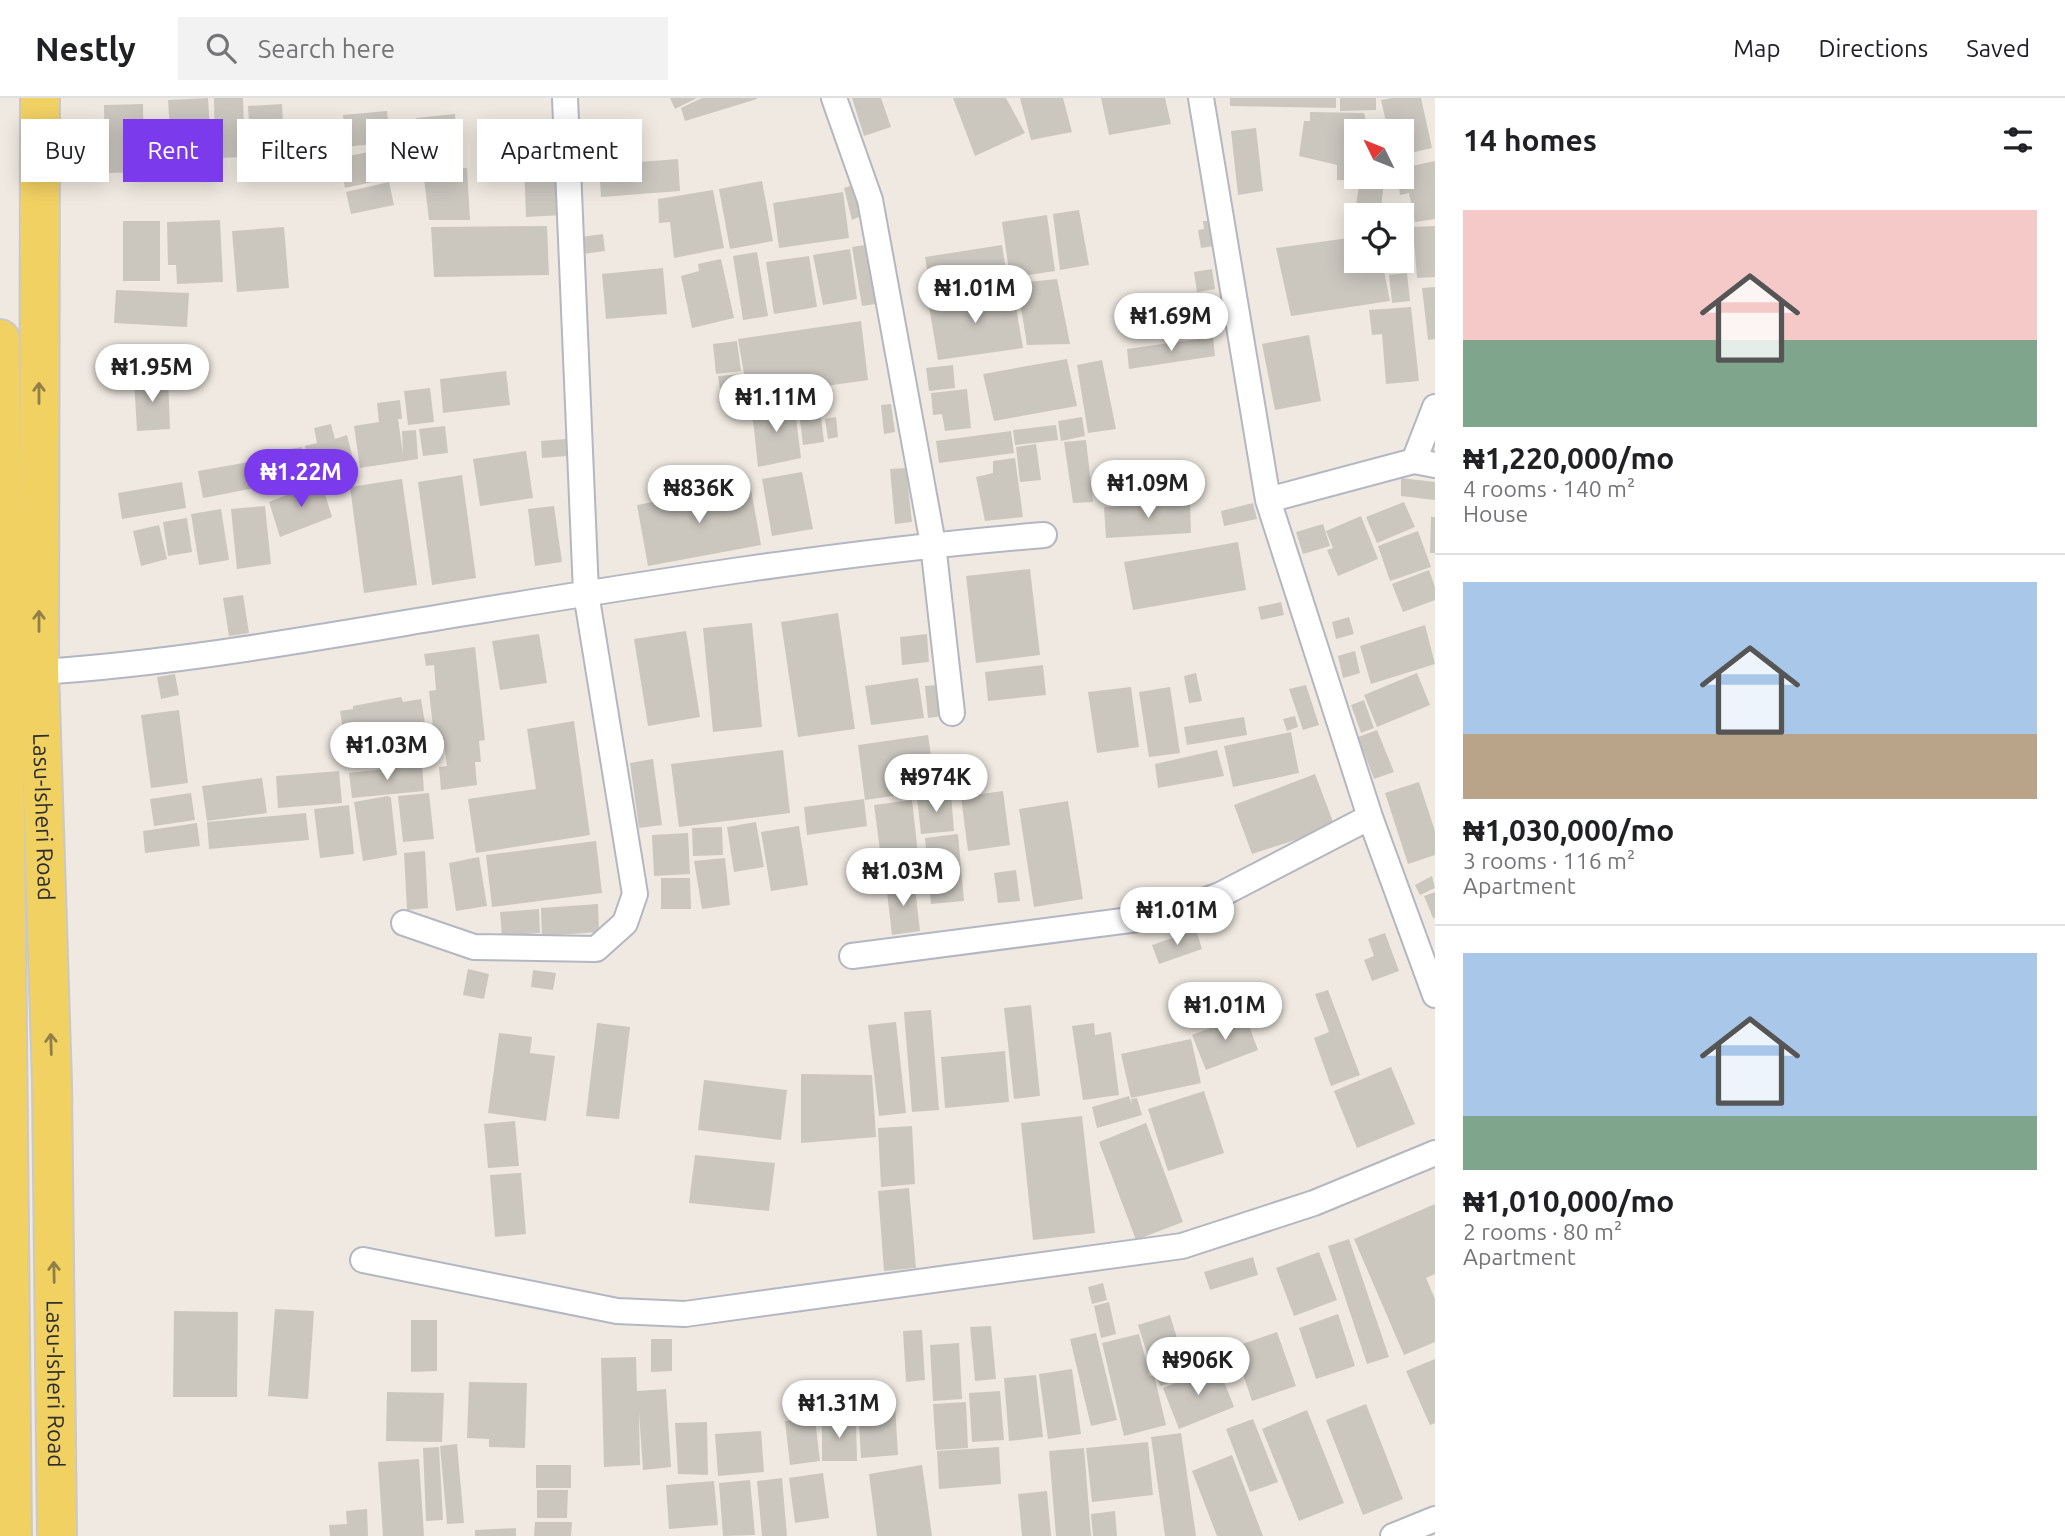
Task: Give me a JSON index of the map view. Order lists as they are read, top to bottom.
{
  "streets": {
    "main road": ["Lasu-Isheri Road"]
  },
  "north": "top left",
  "page": {
    "header": "Nestly",
    "search": "Search here",
    "nav": ["Map", "Directions", "Saved"],
    "heading": "14 homes",
    "chip": [
      "Buy",
      "Rent",
      "Filters",
      "New",
      "Apartment"
    ],
    "list": [
      {
        "name": "₦1,220,000/mo",
        "note": "4 rooms · 140 m² · House"
      },
      {
        "name": "₦1,030,000/mo",
        "note": "3 rooms · 116 m² · Apartment"
      },
      {
        "name": "₦1,010,000/mo",
        "note": "2 rooms · 80 m² · Apartment"
      }
    ],
    "price": [
      "₦1.01M",
      "₦1.69M",
      "₦1.95M",
      "₦1.11M",
      "₦1.22M",
      "₦1.09M",
      "₦836K",
      "₦1.03M",
      "₦974K",
      "₦1.03M",
      "₦1.01M",
      "₦1.01M",
      "₦906K",
      "₦1.31M"
    ]
  }
}
